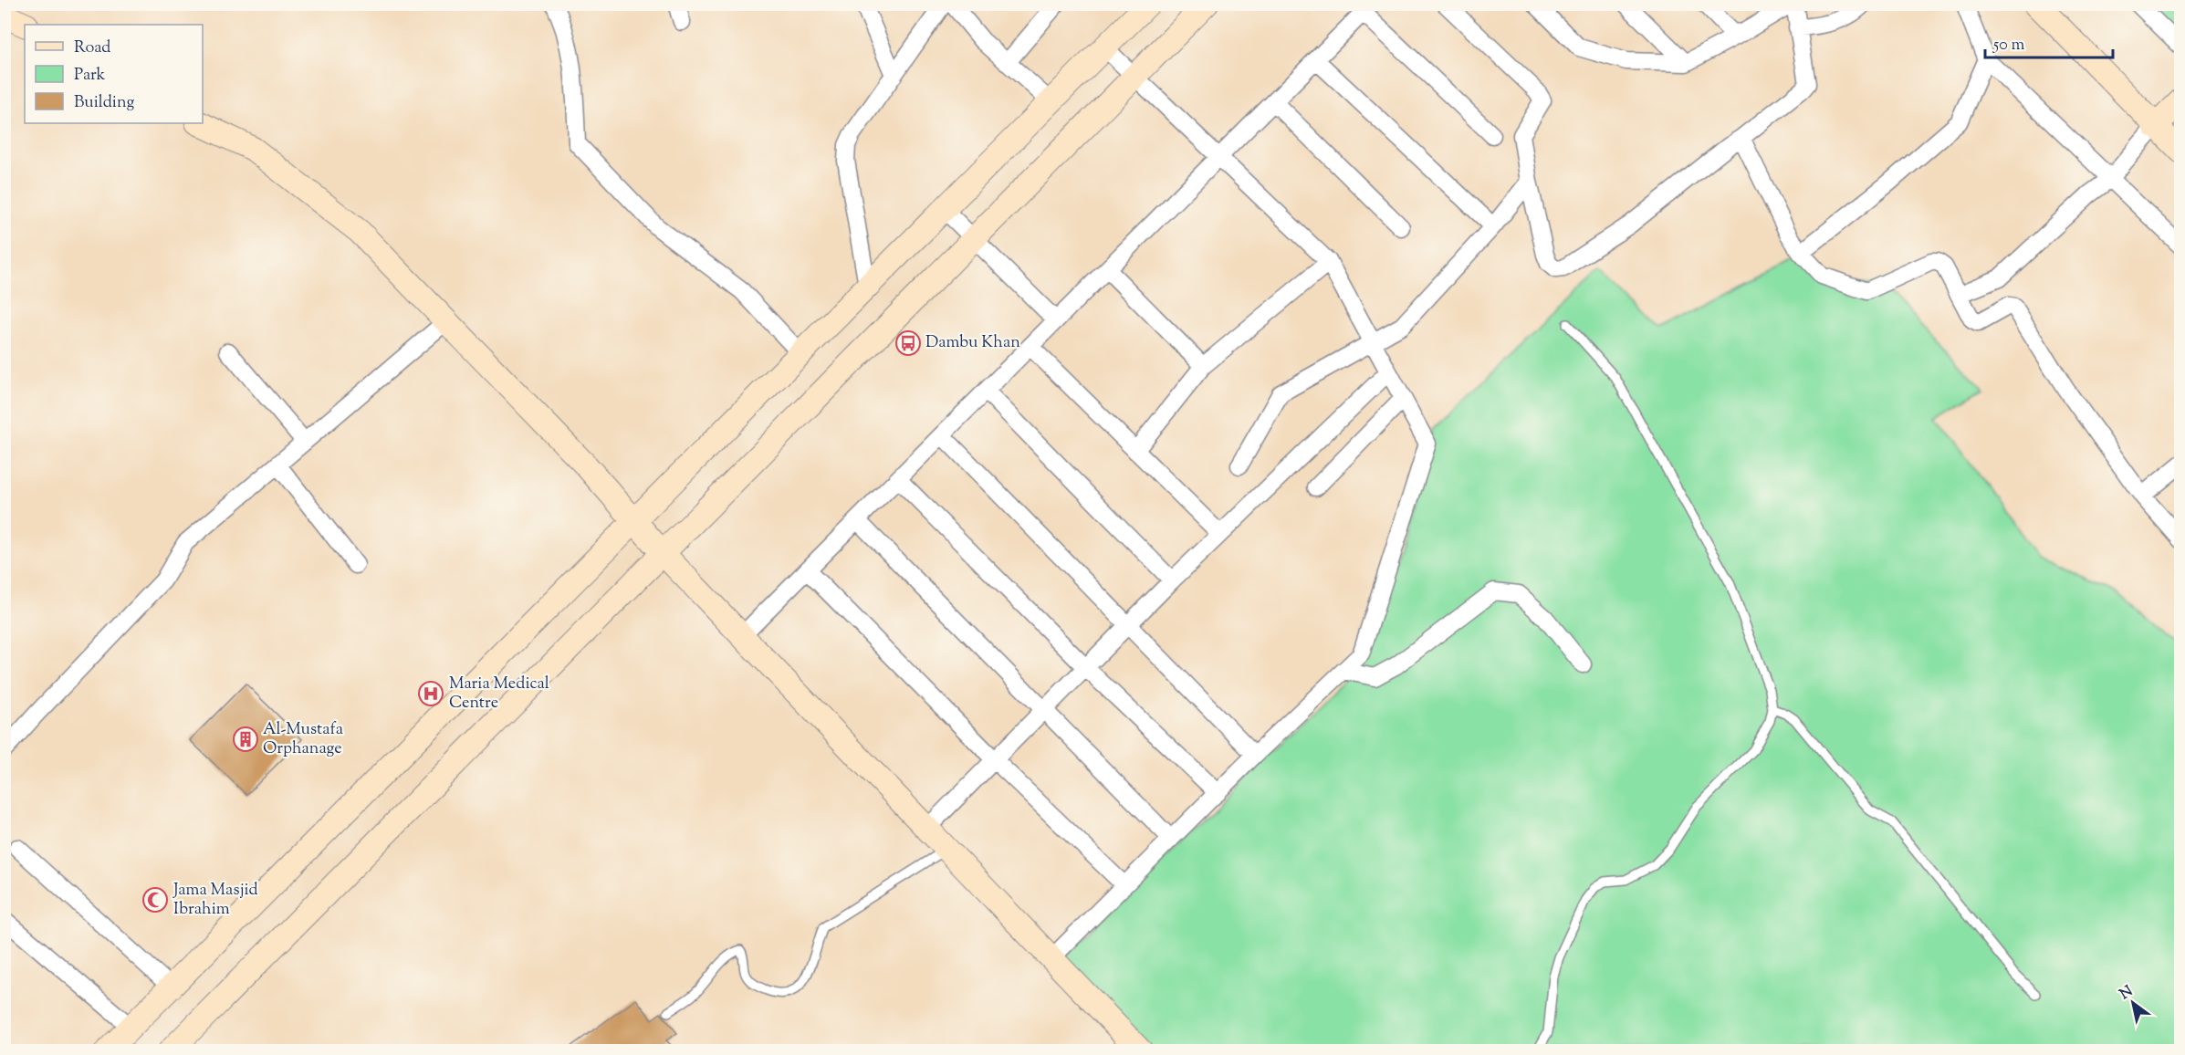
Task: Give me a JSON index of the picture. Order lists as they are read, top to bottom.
{
  "places": {
    "bus stop": ["Dambu Khan"],
    "hospital": ["Maria Medical Centre"],
    "building": ["Al-Mustafa Orphanage"],
    "mosque": ["Jama Masjid Ibrahim"]
  },
  "legend": ["Road", "Park", "Building"],
  "scale_bar": "50 m",
  "north": "top left"
}
